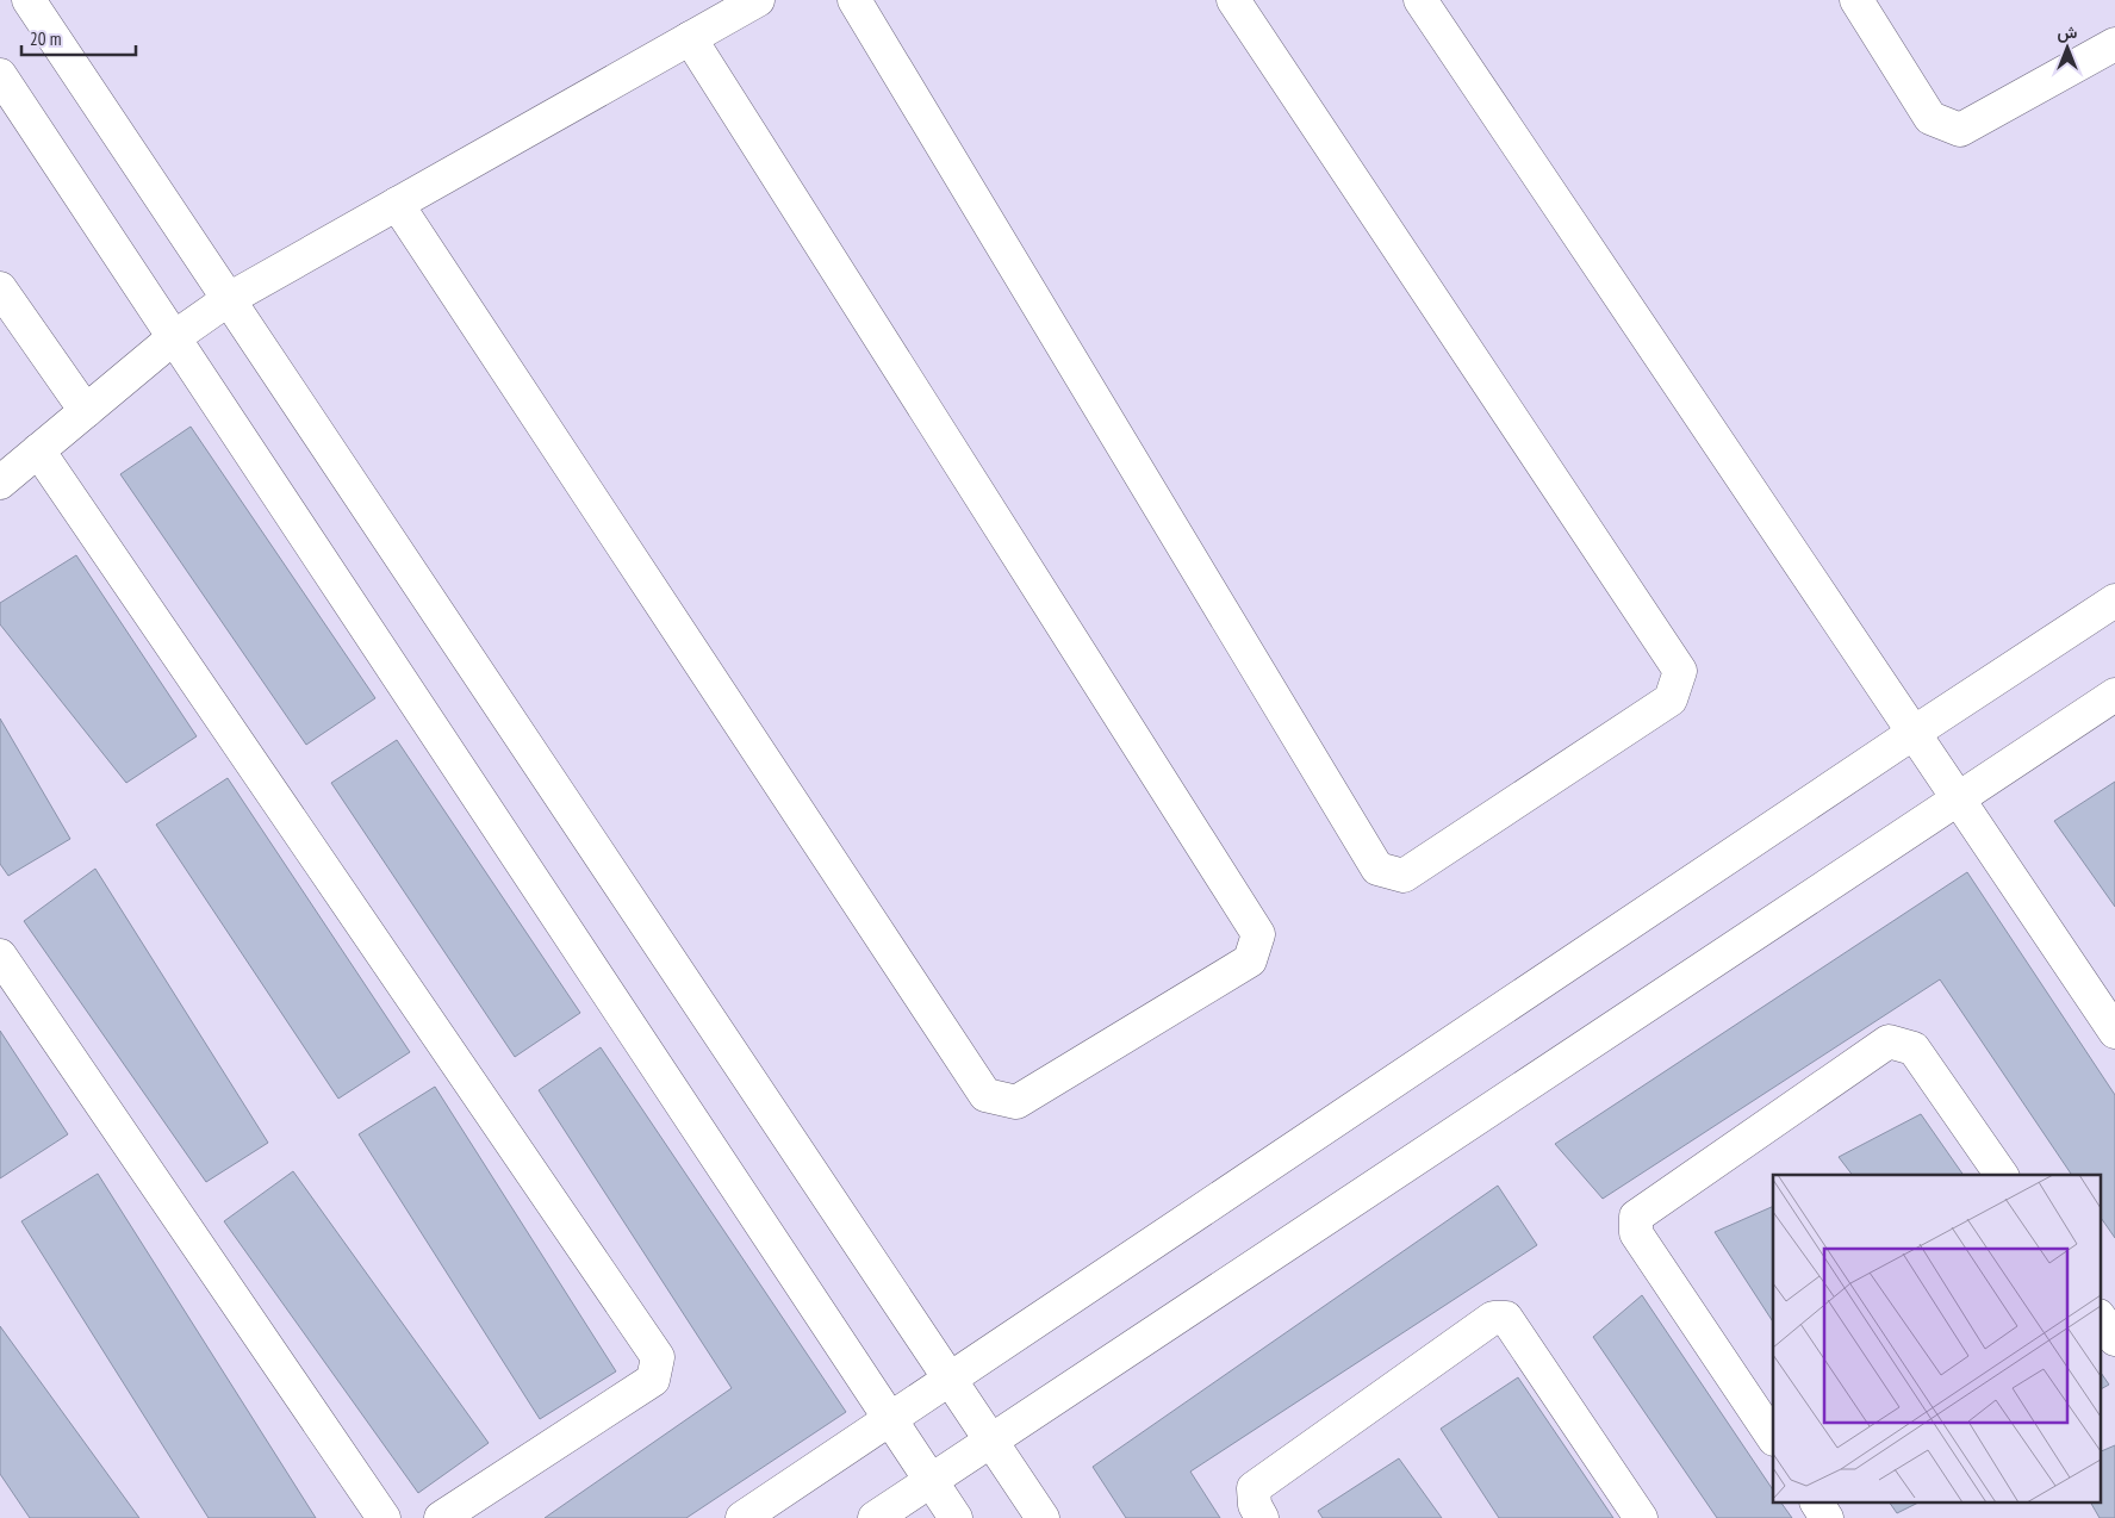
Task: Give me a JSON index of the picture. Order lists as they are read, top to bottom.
{
  "scale_bar": "20 m",
  "north": "top"
}
